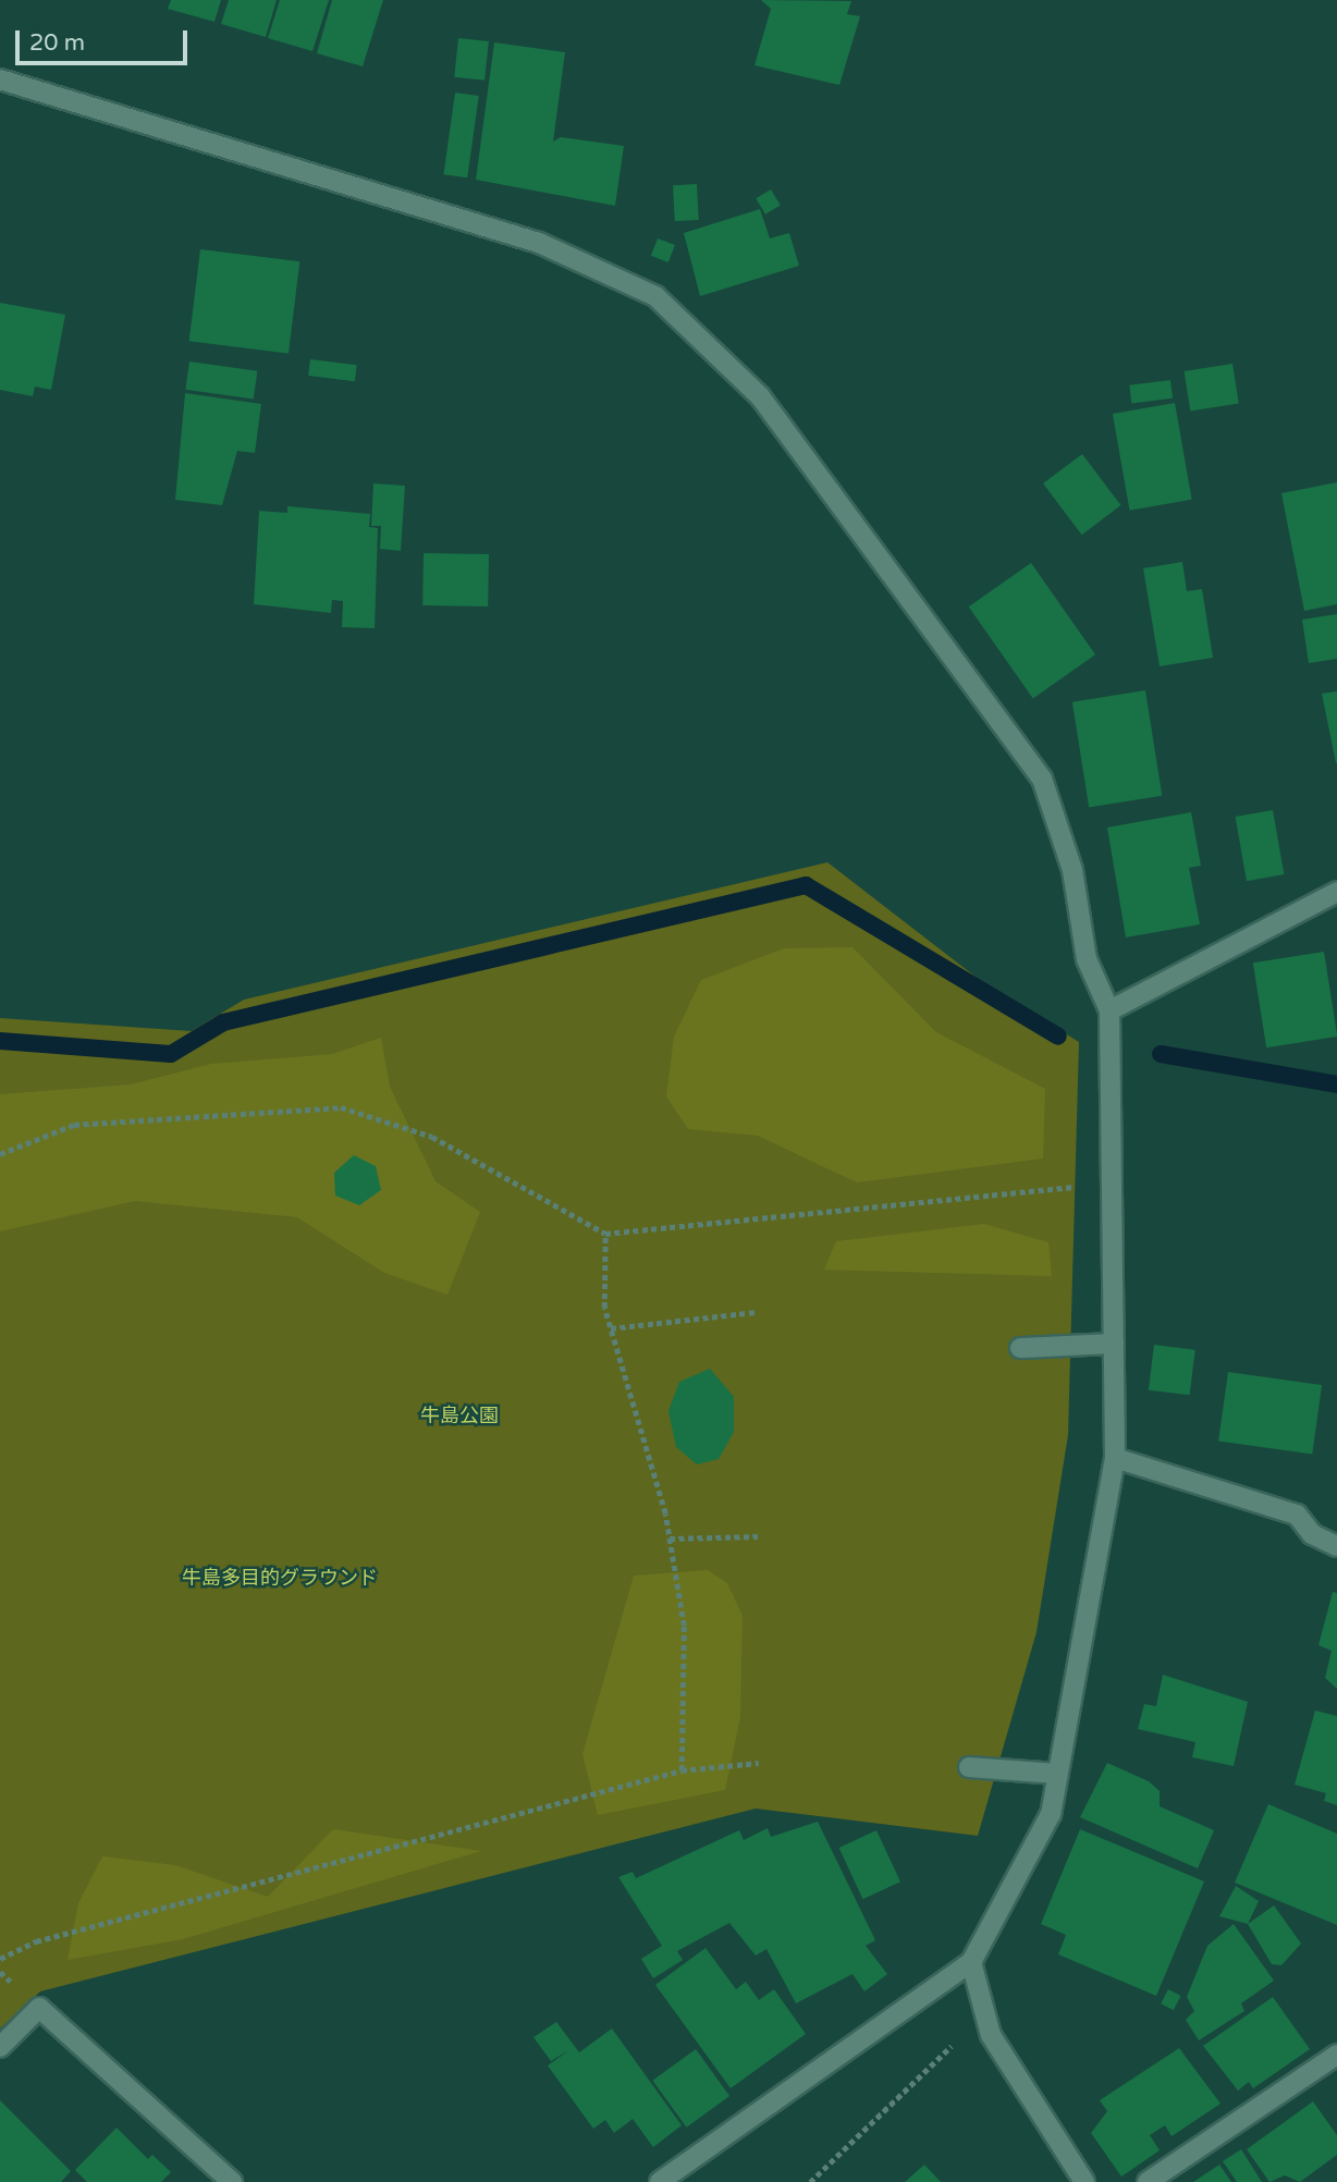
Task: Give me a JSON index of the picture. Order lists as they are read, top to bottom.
{
  "parks": ["牛島公園", "牛島多目的グラウンド"],
  "scale_bar": "20 m"
}
